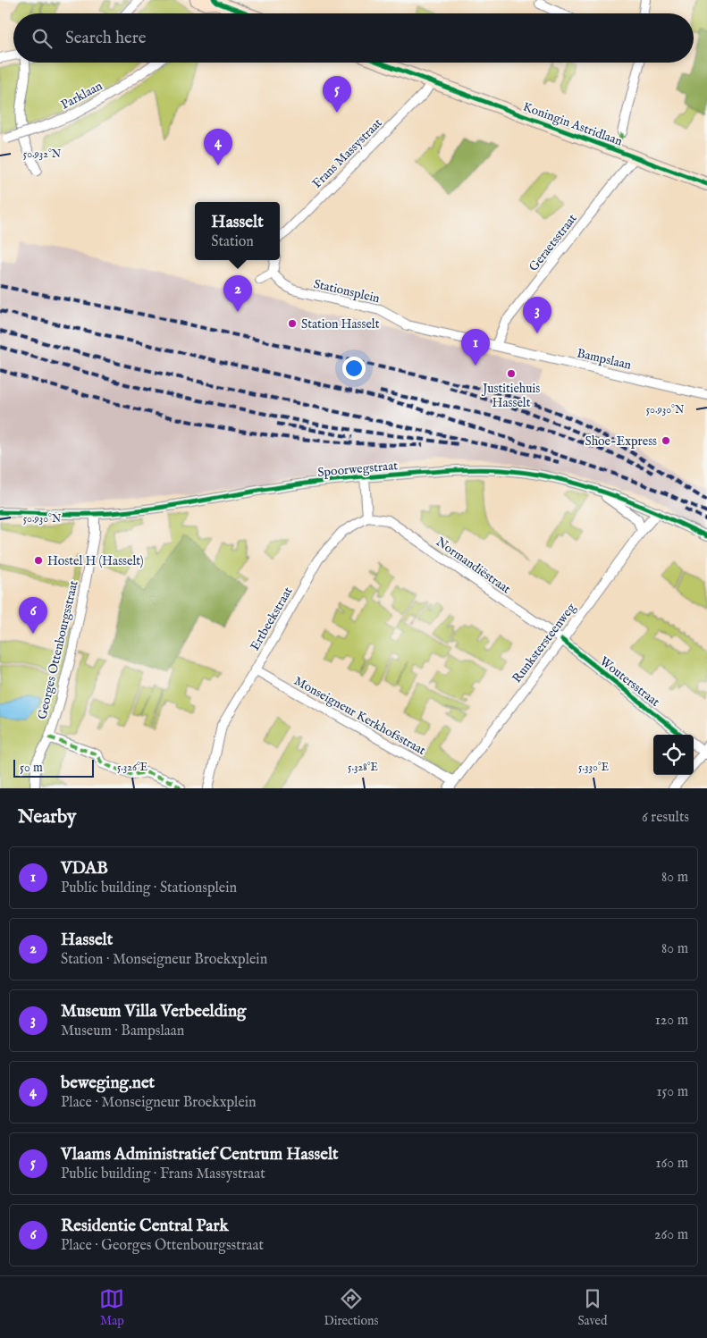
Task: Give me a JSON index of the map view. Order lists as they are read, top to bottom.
{
  "streets": {
    "main road": ["Koningin Astridlaan"],
    "street": [
      "Parklaan",
      "Frans Massystraat",
      "Geraetsstraat",
      "Stationsplein",
      "Bampslaan",
      "Spoorwegstraat",
      "Normandiëstraat",
      "Ertbeekstraat",
      "Runkstersteenweg",
      "Georges Ottenbourgsstraat",
      "Woutersstraat",
      "Monseigneur Kerkhofsstraat"
    ]
  },
  "crossings": [
    ["Koningin Astridlaan", "Frans Massystraat"],
    ["Koningin Astridlaan", "Geraetsstraat"],
    ["Geraetsstraat", "Stationsplein"],
    ["Geraetsstraat", "Bampslaan"],
    ["Stationsplein", "Bampslaan"],
    ["Spoorwegstraat", "Runkstersteenweg"],
    ["Spoorwegstraat", "Georges Ottenbourgsstraat"],
    ["Normandiëstraat", "Ertbeekstraat"],
    ["Normandiëstraat", "Runkstersteenweg"],
    ["Normandiëstraat", "Woutersstraat"],
    ["Ertbeekstraat", "Monseigneur Kerkhofsstraat"],
    ["Runkstersteenweg", "Woutersstraat"],
    ["Runkstersteenweg", "Monseigneur Kerkhofsstraat"]
  ],
  "places": [
    "Station Hasselt",
    "Justitiehuis Hasselt",
    "Shoe-Express",
    "Hostel H (Hasselt)"
  ],
  "scale_bar": "50 m",
  "page": {
    "search": "Search here",
    "pins": [
      "5",
      "4",
      "2",
      "3",
      "1",
      "6"
    ],
    "popup": ["Hasselt", "Station"],
    "scale": "50 m",
    "heading": ["Nearby", "6 results"],
    "list": [
      {
        "mark": "1",
        "name": "VDAB",
        "note": "Public building · Stationsplein",
        "value": "80 m"
      },
      {
        "mark": "2",
        "name": "Hasselt",
        "note": "Station · Monseigneur Broekxplein",
        "value": "80 m"
      },
      {
        "mark": "3",
        "name": "Museum Villa Verbeelding",
        "note": "Museum · Bampslaan",
        "value": "120 m"
      },
      {
        "mark": "4",
        "name": "beweging.net",
        "note": "Place · Monseigneur Broekxplein",
        "value": "150 m"
      },
      {
        "mark": "5",
        "name": "Vlaams Administratief Centrum Hasselt",
        "note": "Public building · Frans Massystraat",
        "value": "160 m"
      },
      {
        "mark": "6",
        "name": "Residentie Central Park",
        "note": "Place · Georges Ottenbourgsstraat",
        "value": "260 m"
      }
    ],
    "nav": ["Map", "Directions", "Saved"]
  },
  "coordinates": [
    "50.932°N",
    "50.930°N",
    "5.326°E",
    "5.328°E",
    "5.330°E"
  ]
}
